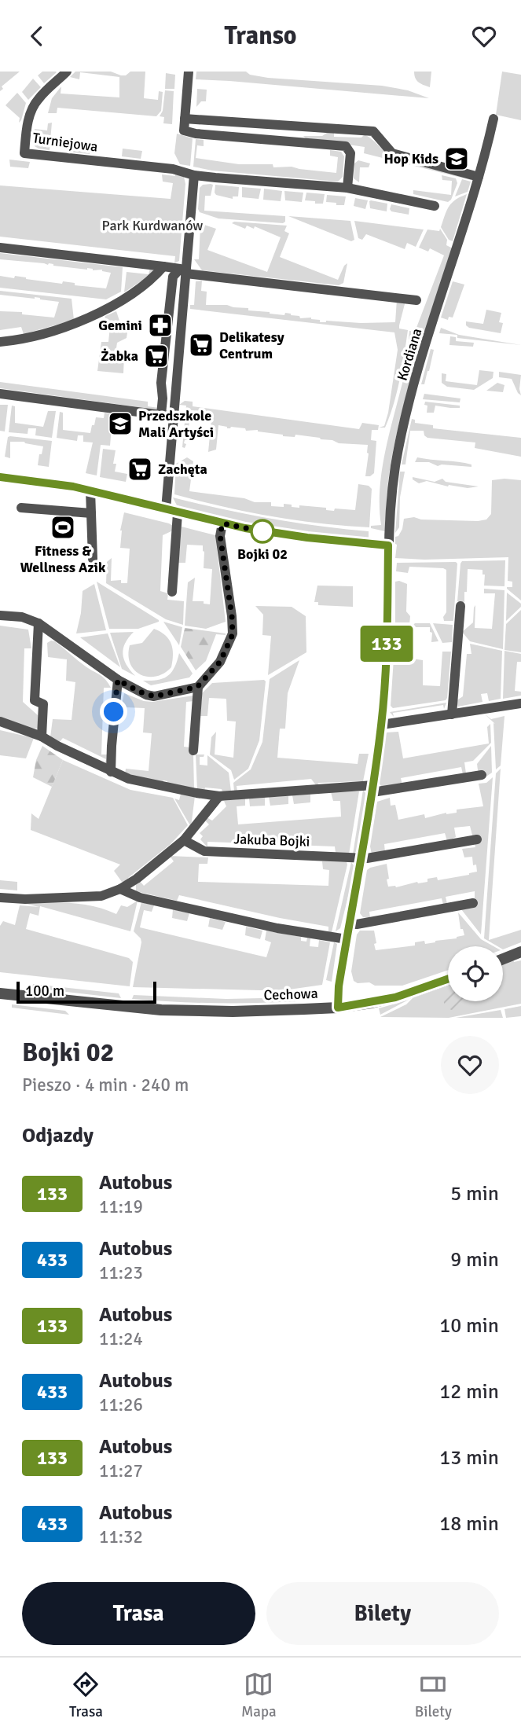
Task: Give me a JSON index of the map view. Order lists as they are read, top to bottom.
{
  "streets": {
    "street": [
      "Turniejowa",
      "Kordiana",
      "Jakuba Bojki",
      "Cechowa"
    ]
  },
  "parks": ["Park Kurdwanów"],
  "places": {
    "school or university": ["Hop Kids", "Przedszkole Mali Artyści"],
    "pharmacy": ["Gemini"],
    "supermarket": ["Delikatesy Centrum", "Żabka", "Zachęta"],
    "sports": ["Fitness & Wellness Azik"],
    "other": ["Bojki 02"]
  },
  "lines": ["bus line 133"],
  "scale_bar": "100 m",
  "page": {
    "header": "Transo",
    "on_map": "133",
    "scale": "100 m",
    "heading": [
      ["Bojki 02", "Pieszo · 4 min · 240 m"],
      "Odjazdy"
    ],
    "list": [
      {
        "mark": "133",
        "name": "Autobus",
        "note": "11:19",
        "value": "5 min"
      },
      {
        "mark": "433",
        "name": "Autobus",
        "note": "11:23",
        "value": "9 min"
      },
      {
        "mark": "133",
        "name": "Autobus",
        "note": "11:24",
        "value": "10 min"
      },
      {
        "mark": "433",
        "name": "Autobus",
        "note": "11:26",
        "value": "12 min"
      },
      {
        "mark": "133",
        "name": "Autobus",
        "note": "11:27",
        "value": "13 min"
      },
      {
        "mark": "433",
        "name": "Autobus",
        "note": "11:32",
        "value": "18 min"
      }
    ],
    "buttons": ["Trasa", "Bilety"],
    "tabs": ["Trasa", "Mapa", "Bilety"]
  }
}
